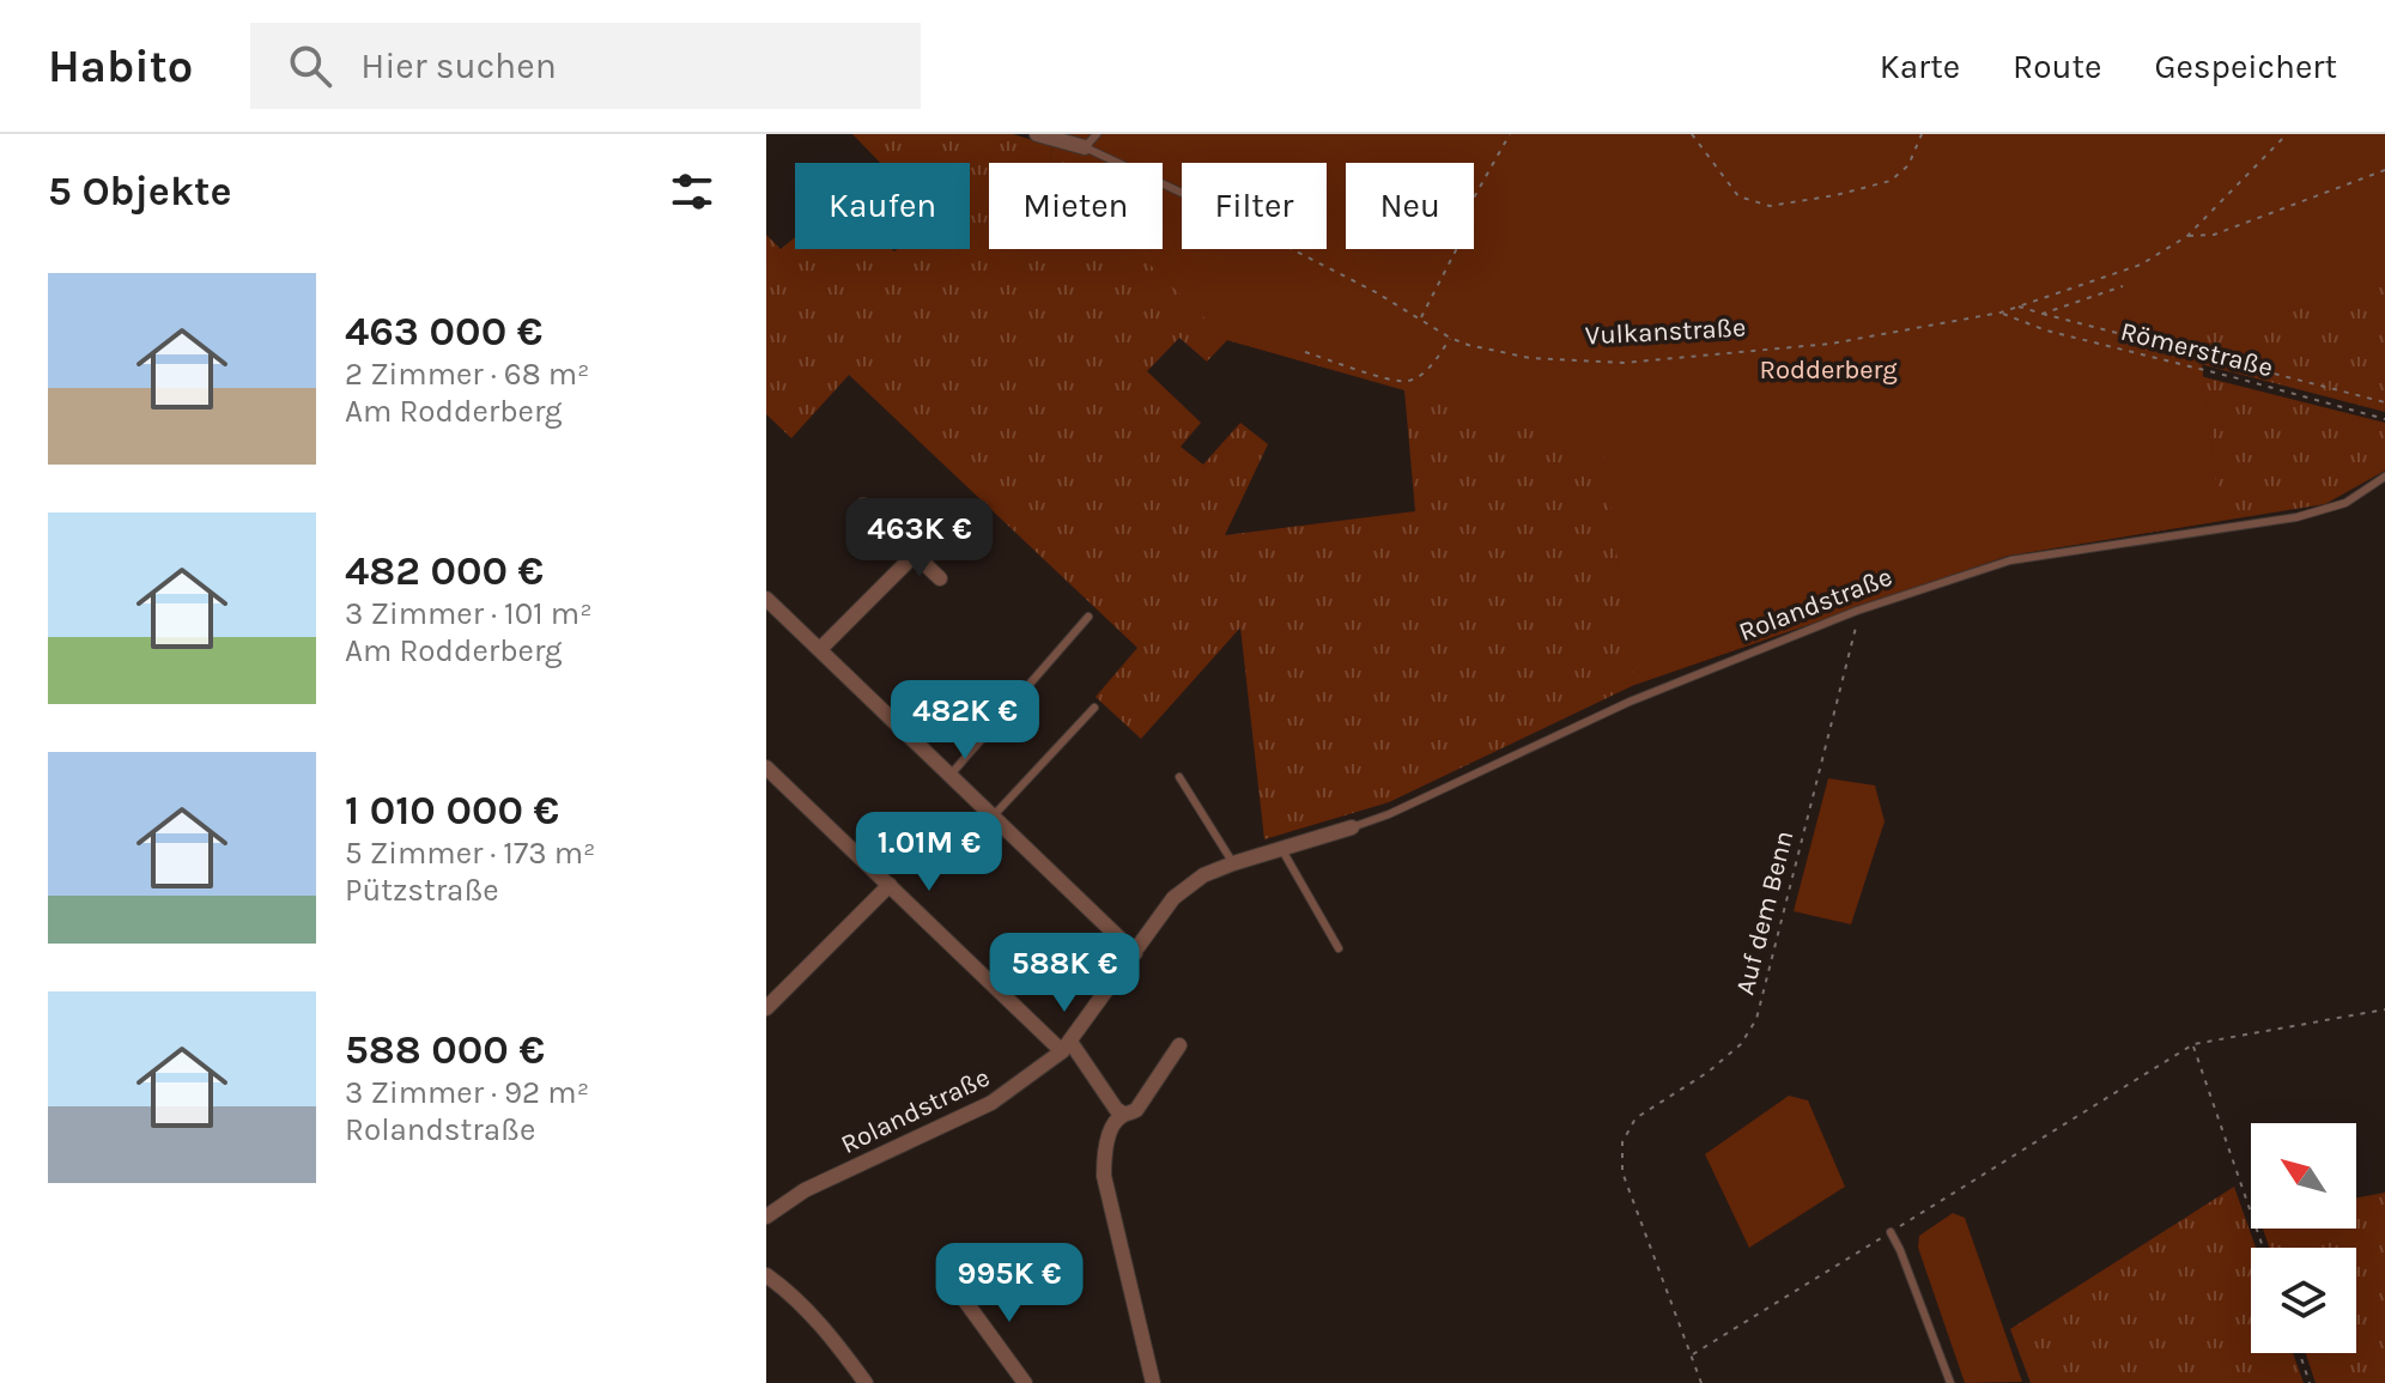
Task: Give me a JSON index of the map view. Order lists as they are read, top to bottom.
{
  "streets": {
    "street": ["Rolandstraße"],
    "path": ["Vulkanstraße", "Römerstraße", "Auf dem Benn"]
  },
  "crossings": [
    ["Vulkanstraße", "Römerstraße"],
    ["Rolandstraße", "Auf dem Benn"]
  ],
  "parks": ["Rodderberg"],
  "north": "top left",
  "page": {
    "header": "Habito",
    "search": "Hier suchen",
    "nav": ["Karte", "Route", "Gespeichert"],
    "heading": "5 Objekte",
    "chip": [
      "Kaufen",
      "Mieten",
      "Filter",
      "Neu"
    ],
    "list": [
      {
        "name": "463 000 €",
        "note": "2 Zimmer · 68 m² · Am Rodderberg"
      },
      {
        "name": "482 000 €",
        "note": "3 Zimmer · 101 m² · Am Rodderberg"
      },
      {
        "name": "1 010 000 €",
        "note": "5 Zimmer · 173 m² · Pützstraße"
      },
      {
        "name": "588 000 €",
        "note": "3 Zimmer · 92 m² · Rolandstraße"
      }
    ],
    "price": [
      "463K €",
      "482K €",
      "1.01M €",
      "588K €",
      "995K €"
    ]
  }
}
